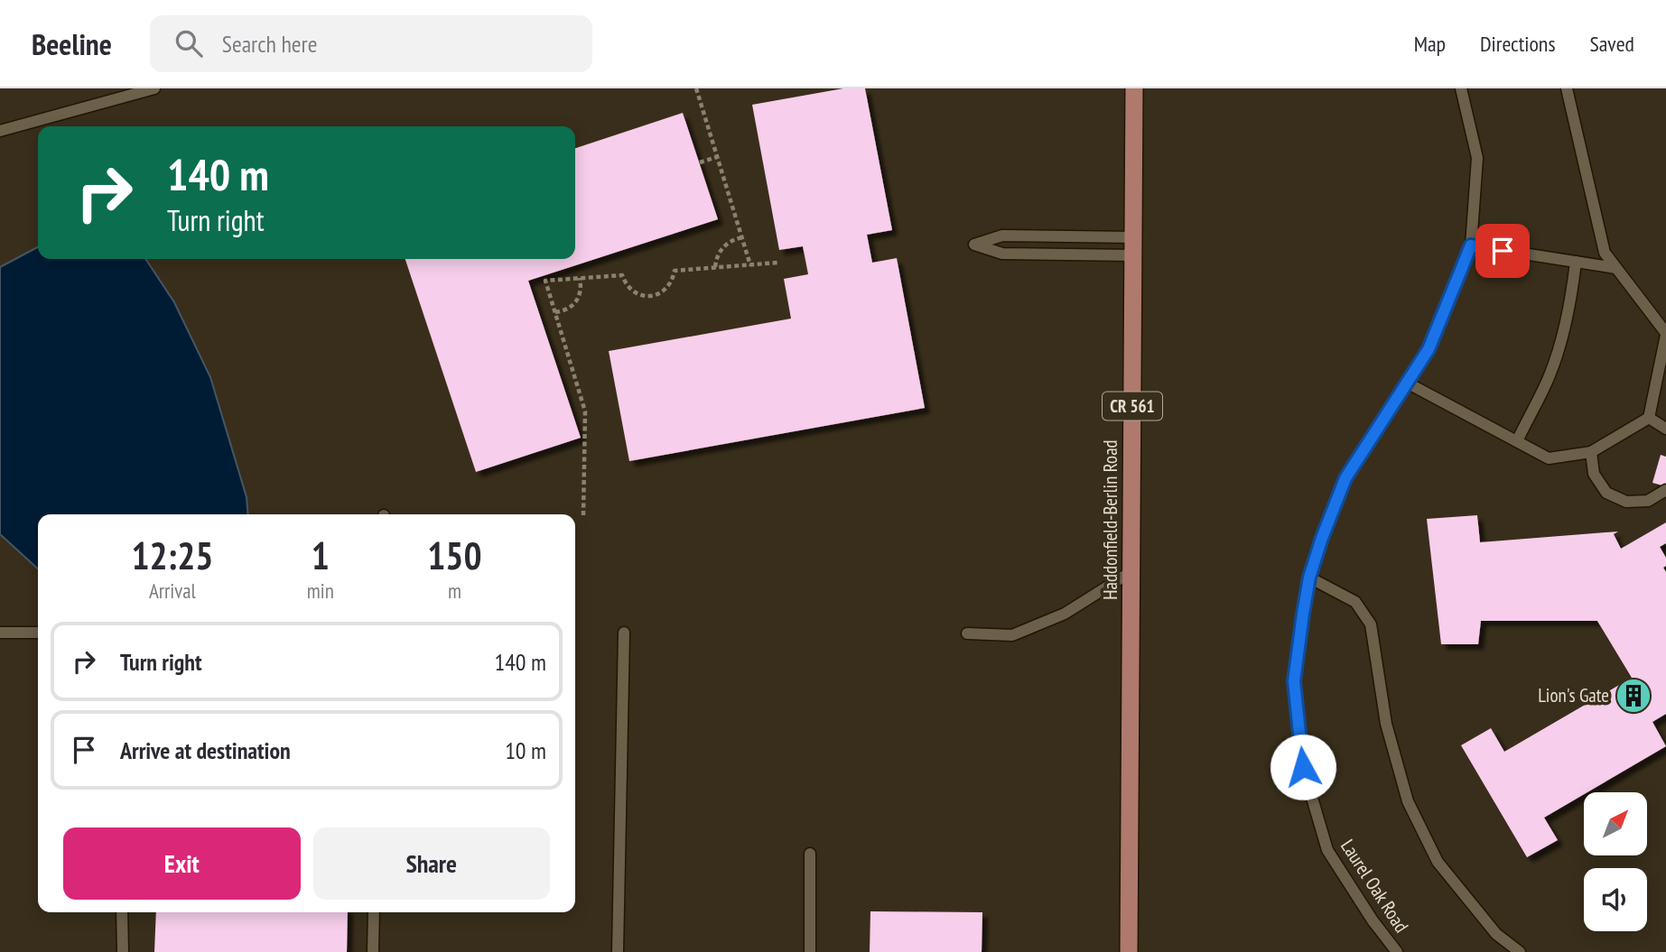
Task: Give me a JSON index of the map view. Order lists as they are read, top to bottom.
{
  "streets": {
    "main road": ["CR 561", "Haddonfield-Berlin Road"],
    "lane": ["Laurel Oak Road"]
  },
  "places": {
    "building": ["Lion's Gate"]
  },
  "north": "top right",
  "page": {
    "header": "Beeline",
    "search": "Search here",
    "nav": ["Map", "Directions", "Saved"],
    "turn": ["140 m", "Turn right"],
    "eta": [
      "12:25",
      "Arrival",
      "1",
      "min",
      "150",
      "m"
    ],
    "list": [
      {
        "name": "Turn right",
        "value": "140 m"
      },
      {
        "name": "Arrive at destination",
        "value": "10 m"
      }
    ],
    "buttons": ["Exit", "Share"]
  }
}
